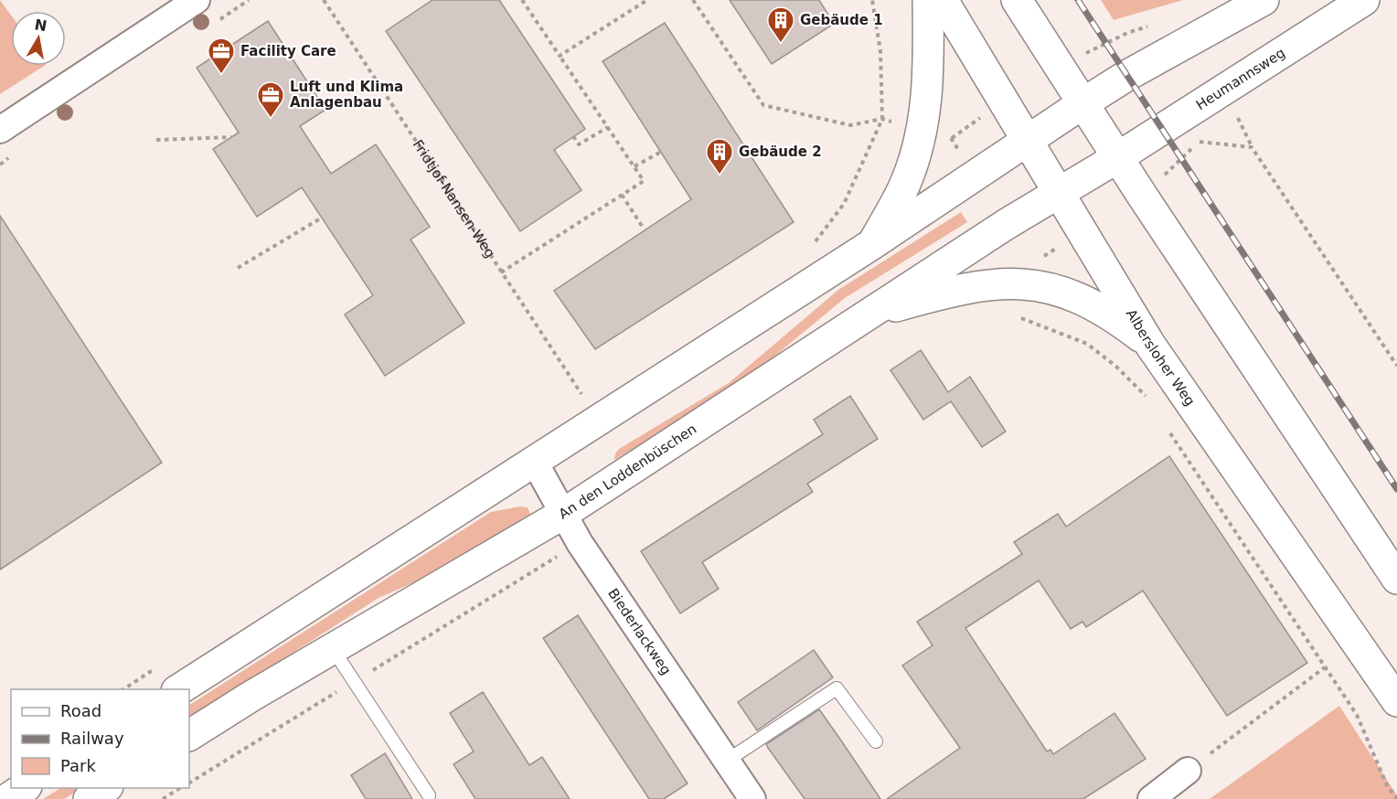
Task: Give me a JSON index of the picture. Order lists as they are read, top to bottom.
{
  "streets": {
    "main road": ["Heumannsweg", "Albersloher Weg", "An den Loddenbüschen"],
    "street": ["Biederlackweg"],
    "path": ["Fridtjof-Nansen-Weg"]
  },
  "crossings": [
    ["Heumannsweg", "Albersloher Weg"],
    ["Heumannsweg", "An den Loddenbüschen"],
    ["Albersloher Weg", "An den Loddenbüschen"],
    ["An den Loddenbüschen", "Biederlackweg"]
  ],
  "places": {
    "building": ["Gebäude 1", "Gebäude 2"],
    "office": ["Facility Care", "Luft und Klima Anlagenbau"]
  },
  "legend": ["Road", "Railway", "Park"],
  "north": "top"
}
